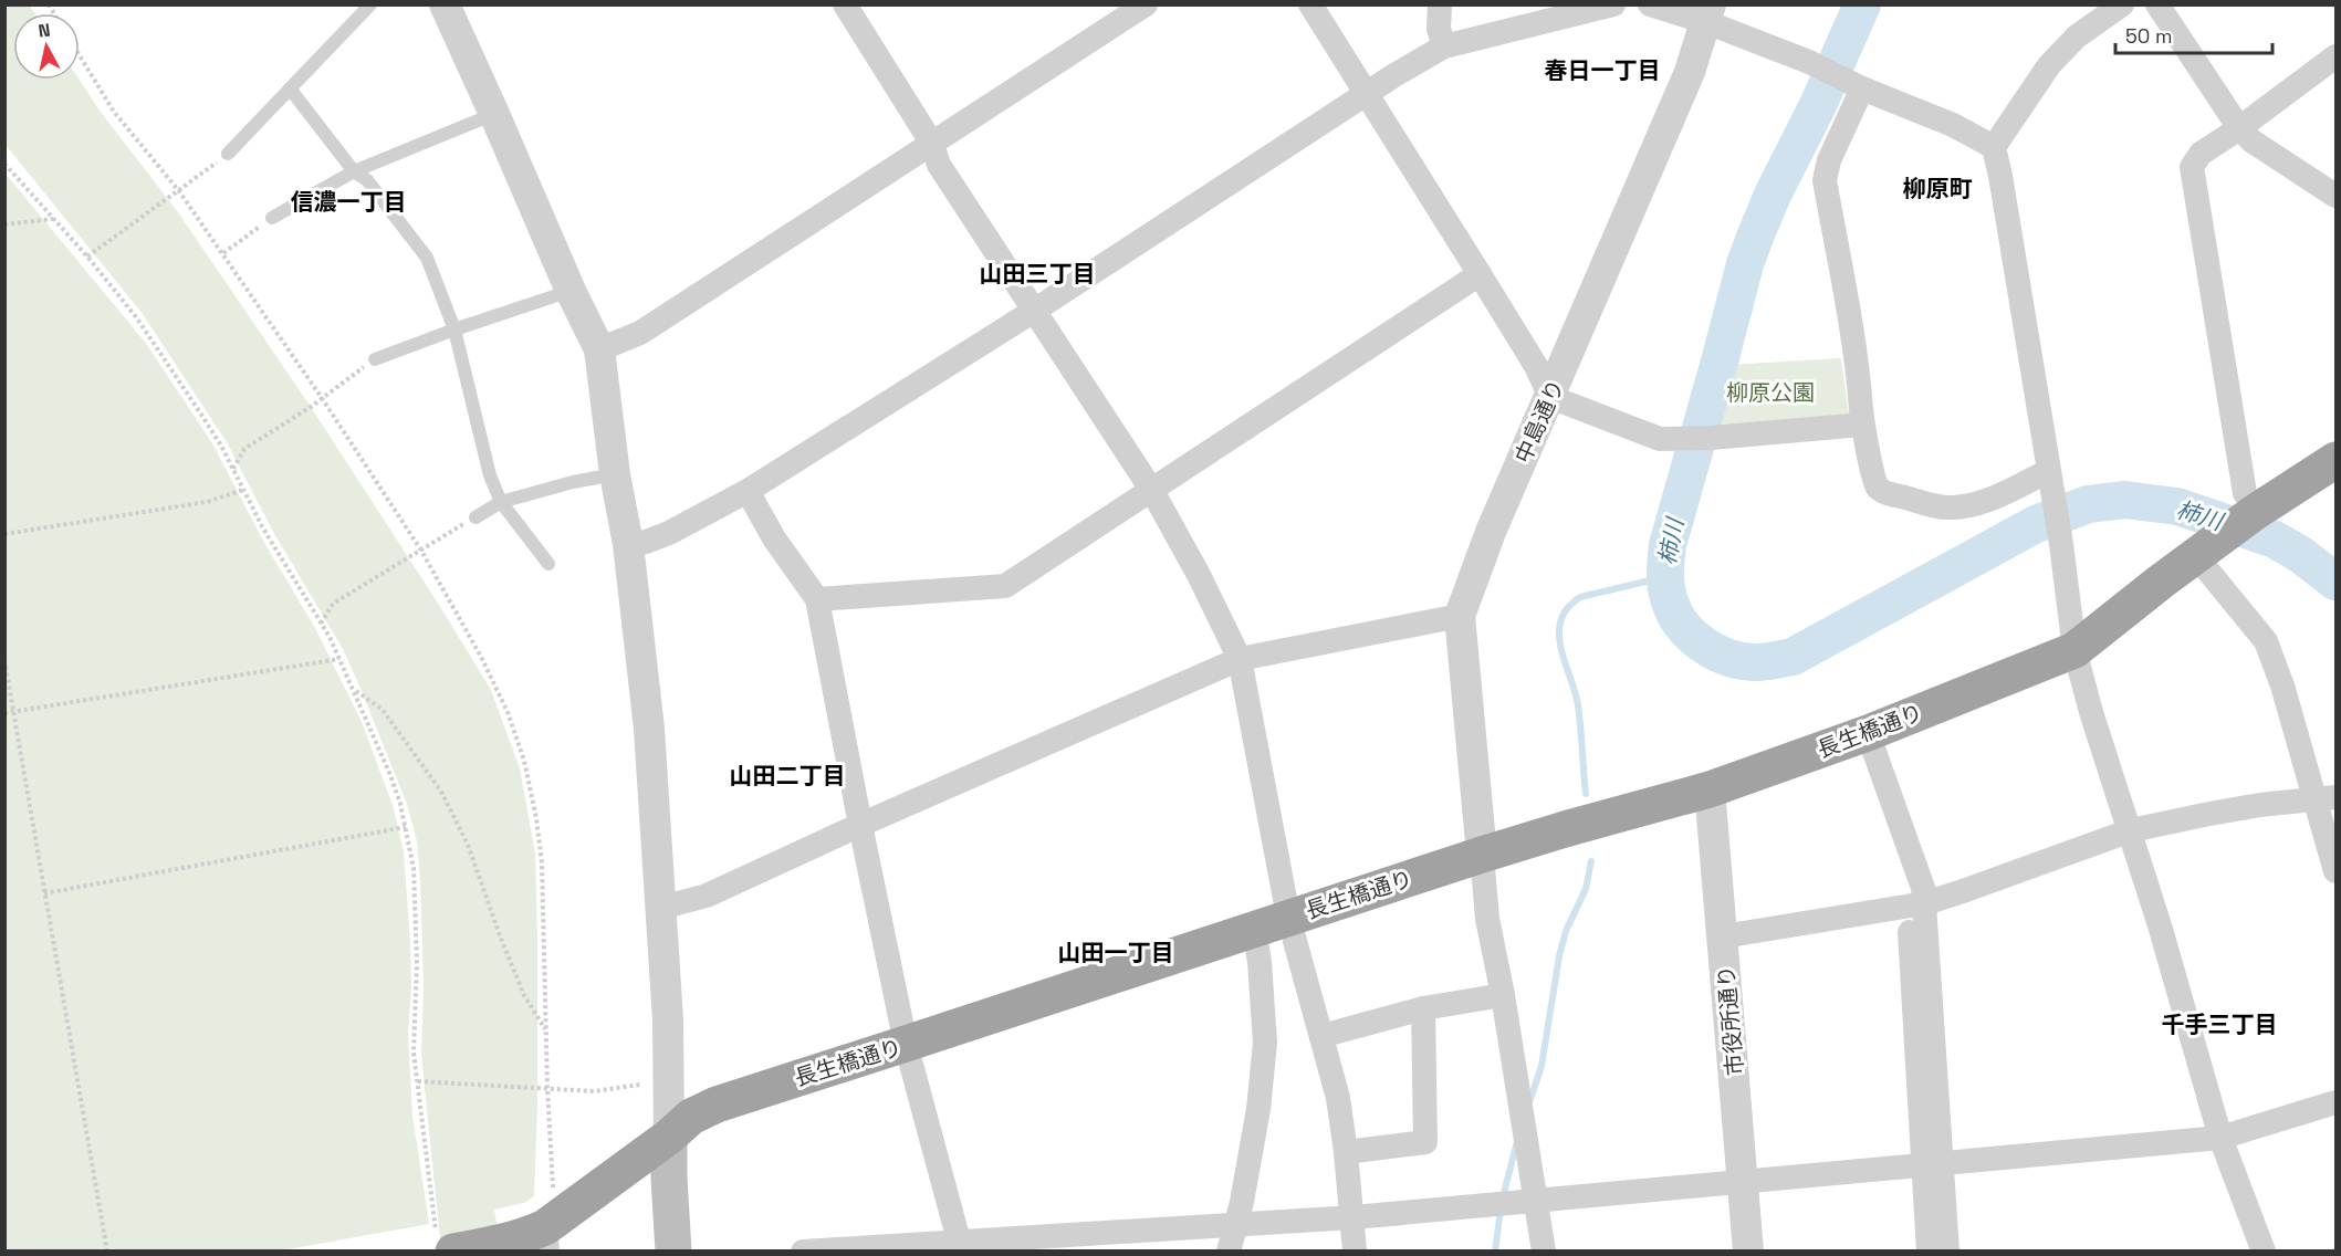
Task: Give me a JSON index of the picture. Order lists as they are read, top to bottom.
{
  "streets": {
    "highway": ["長生橋通り"],
    "street": ["中島通り", "市役所通り"]
  },
  "crossings": [
    ["中島通り", "長生橋通り"],
    ["長生橋通り", "市役所通り"]
  ],
  "districts": [
    "春日一丁目",
    "柳原町",
    "信濃一丁目",
    "山田三丁目",
    "山田二丁目",
    "山田一丁目",
    "千手三丁目"
  ],
  "water": ["柿川"],
  "parks": ["柳原公園"],
  "scale_bar": "50 m",
  "north": "top"
}
